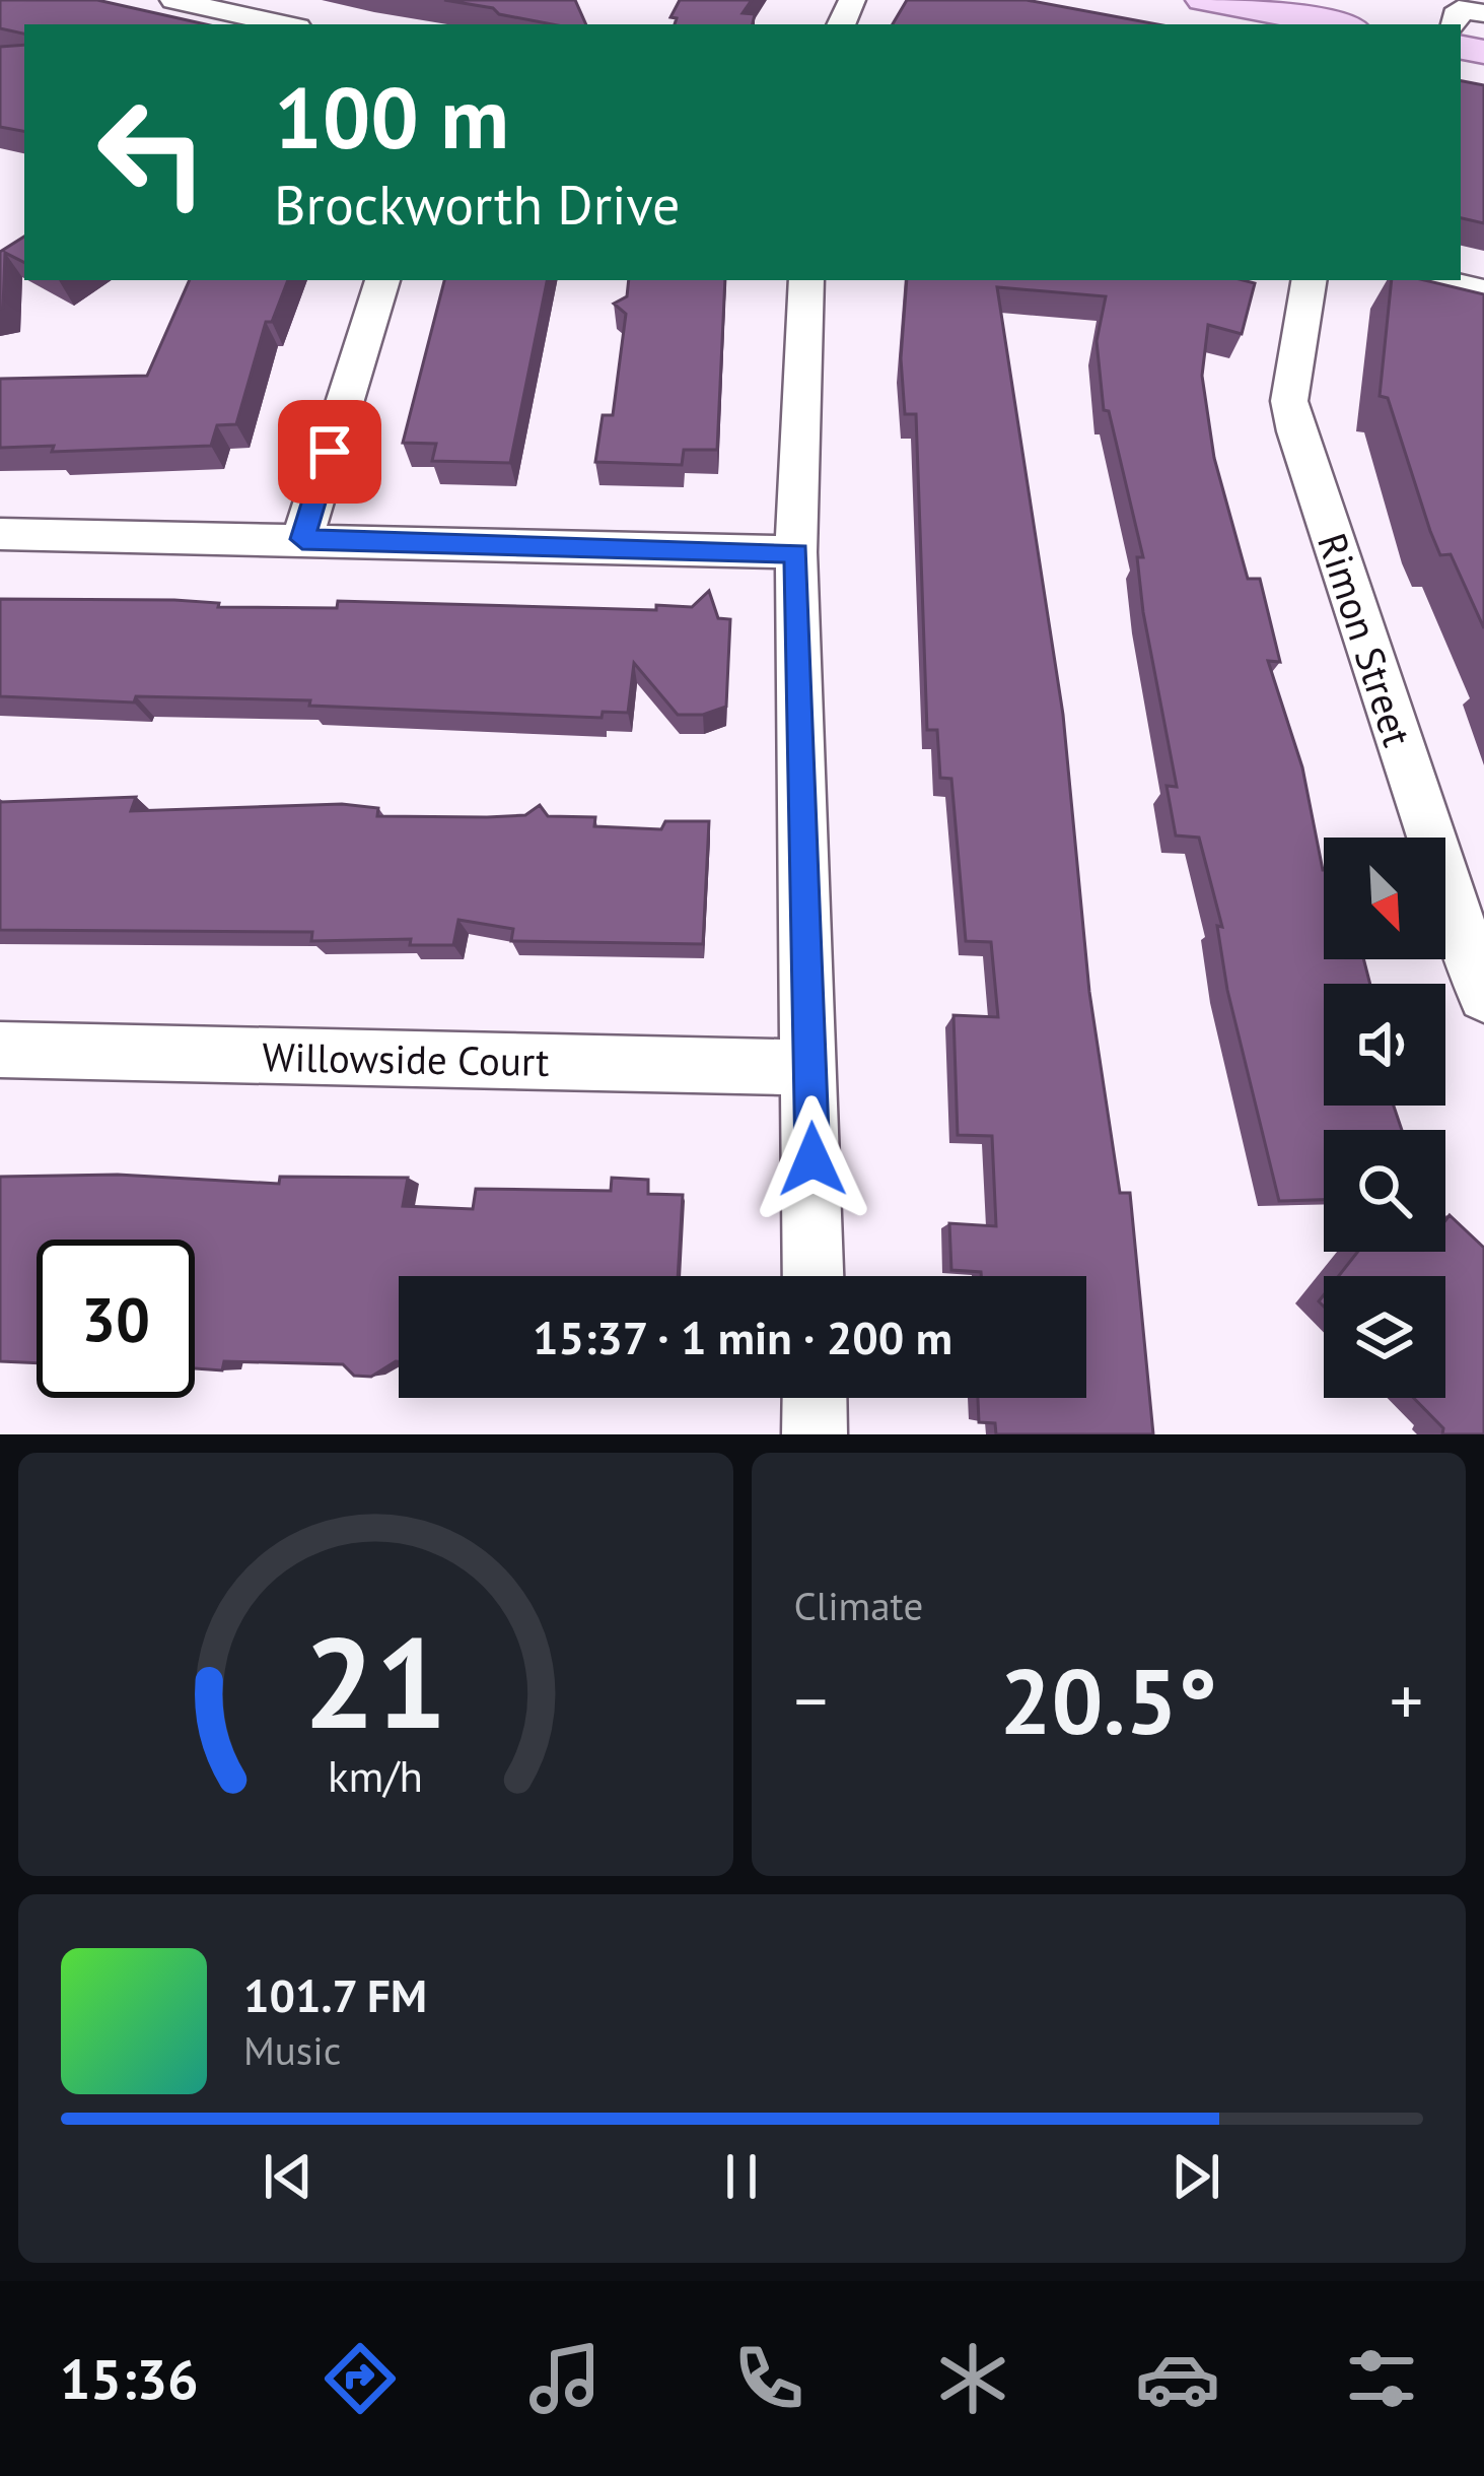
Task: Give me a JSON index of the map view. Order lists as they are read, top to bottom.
{
  "streets": {
    "street": ["Rimon Street", "Willowside Court"]
  },
  "north": "bottom right",
  "page": {
    "turn": ["100 m", "Brockworth Drive"],
    "limit": "30",
    "trip": "15:37 · 1 min · 200 m",
    "tile": "Climate",
    "heat": ["−", "20.5°", "+"],
    "song": ["101.7 FM", "Music"],
    "tabs": "15:36",
    "gauge": ["21", "km/h"]
  }
}
